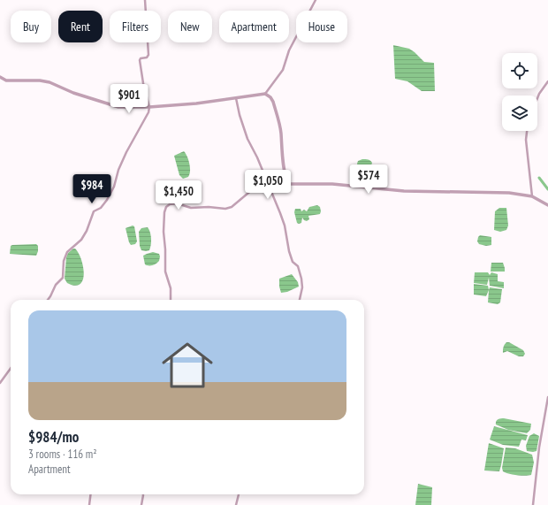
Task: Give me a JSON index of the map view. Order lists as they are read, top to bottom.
{
  "page": {
    "chip": [
      "Buy",
      "Rent",
      "Filters",
      "New",
      "Apartment",
      "House"
    ],
    "price": [
      "$901",
      "$574",
      "$1,050",
      "$984",
      "$1,450"
    ],
    "list": [
      {
        "name": "$984/mo",
        "note": "3 rooms · 116 m² · Apartment"
      }
    ]
  }
}
